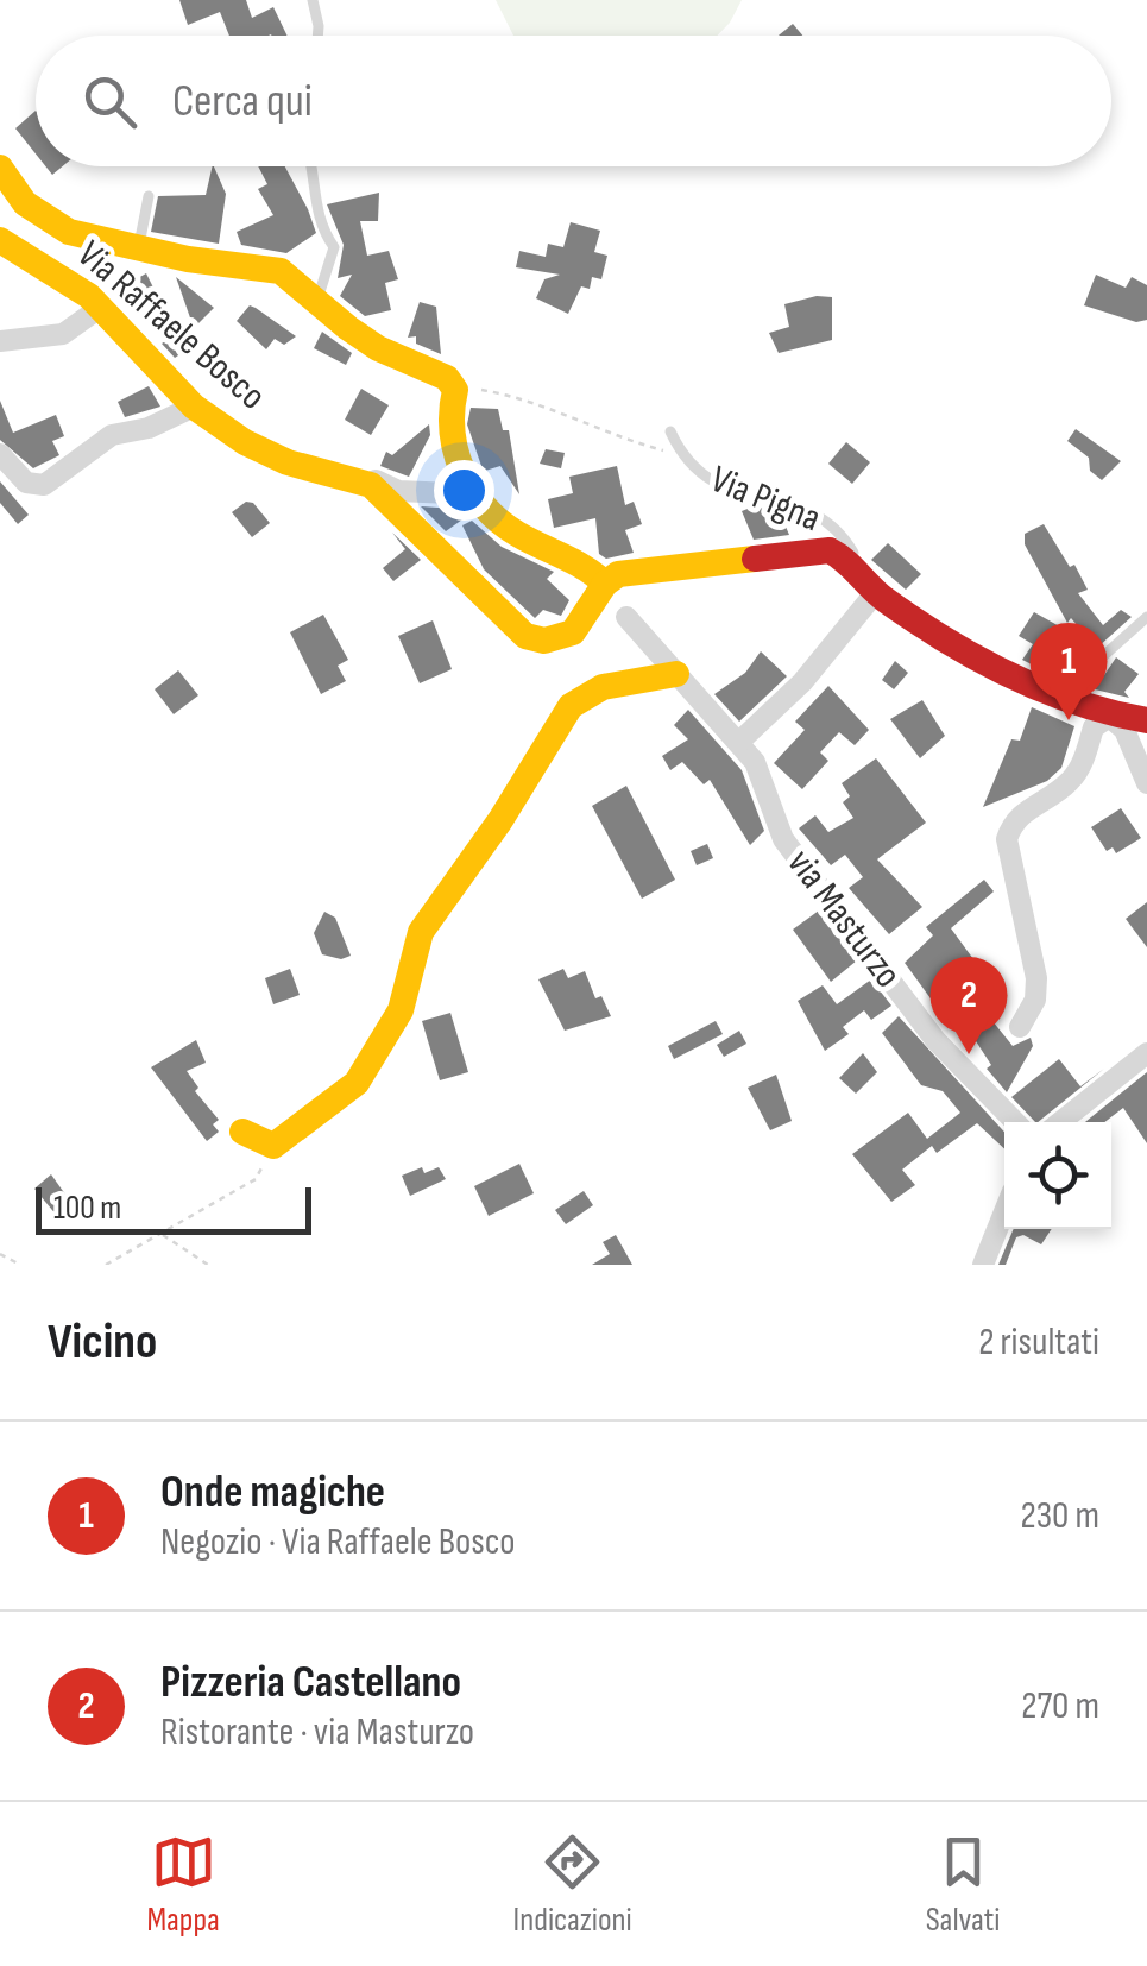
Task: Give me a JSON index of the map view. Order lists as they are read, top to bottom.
{
  "streets": {
    "street": ["Via Raffaele Bosco", "via Masturzo"],
    "lane": ["Via Pigna"]
  },
  "scale_bar": "100 m",
  "page": {
    "search": "Cerca qui",
    "pins": ["1", "2"],
    "scale": "100 m",
    "heading": ["Vicino", "2 risultati"],
    "list": [
      {
        "mark": "1",
        "name": "Onde magiche",
        "note": "Negozio · Via Raffaele Bosco",
        "value": "230 m"
      },
      {
        "mark": "2",
        "name": "Pizzeria Castellano",
        "note": "Ristorante · via Masturzo",
        "value": "270 m"
      }
    ],
    "nav": ["Mappa", "Indicazioni", "Salvati"]
  }
}
